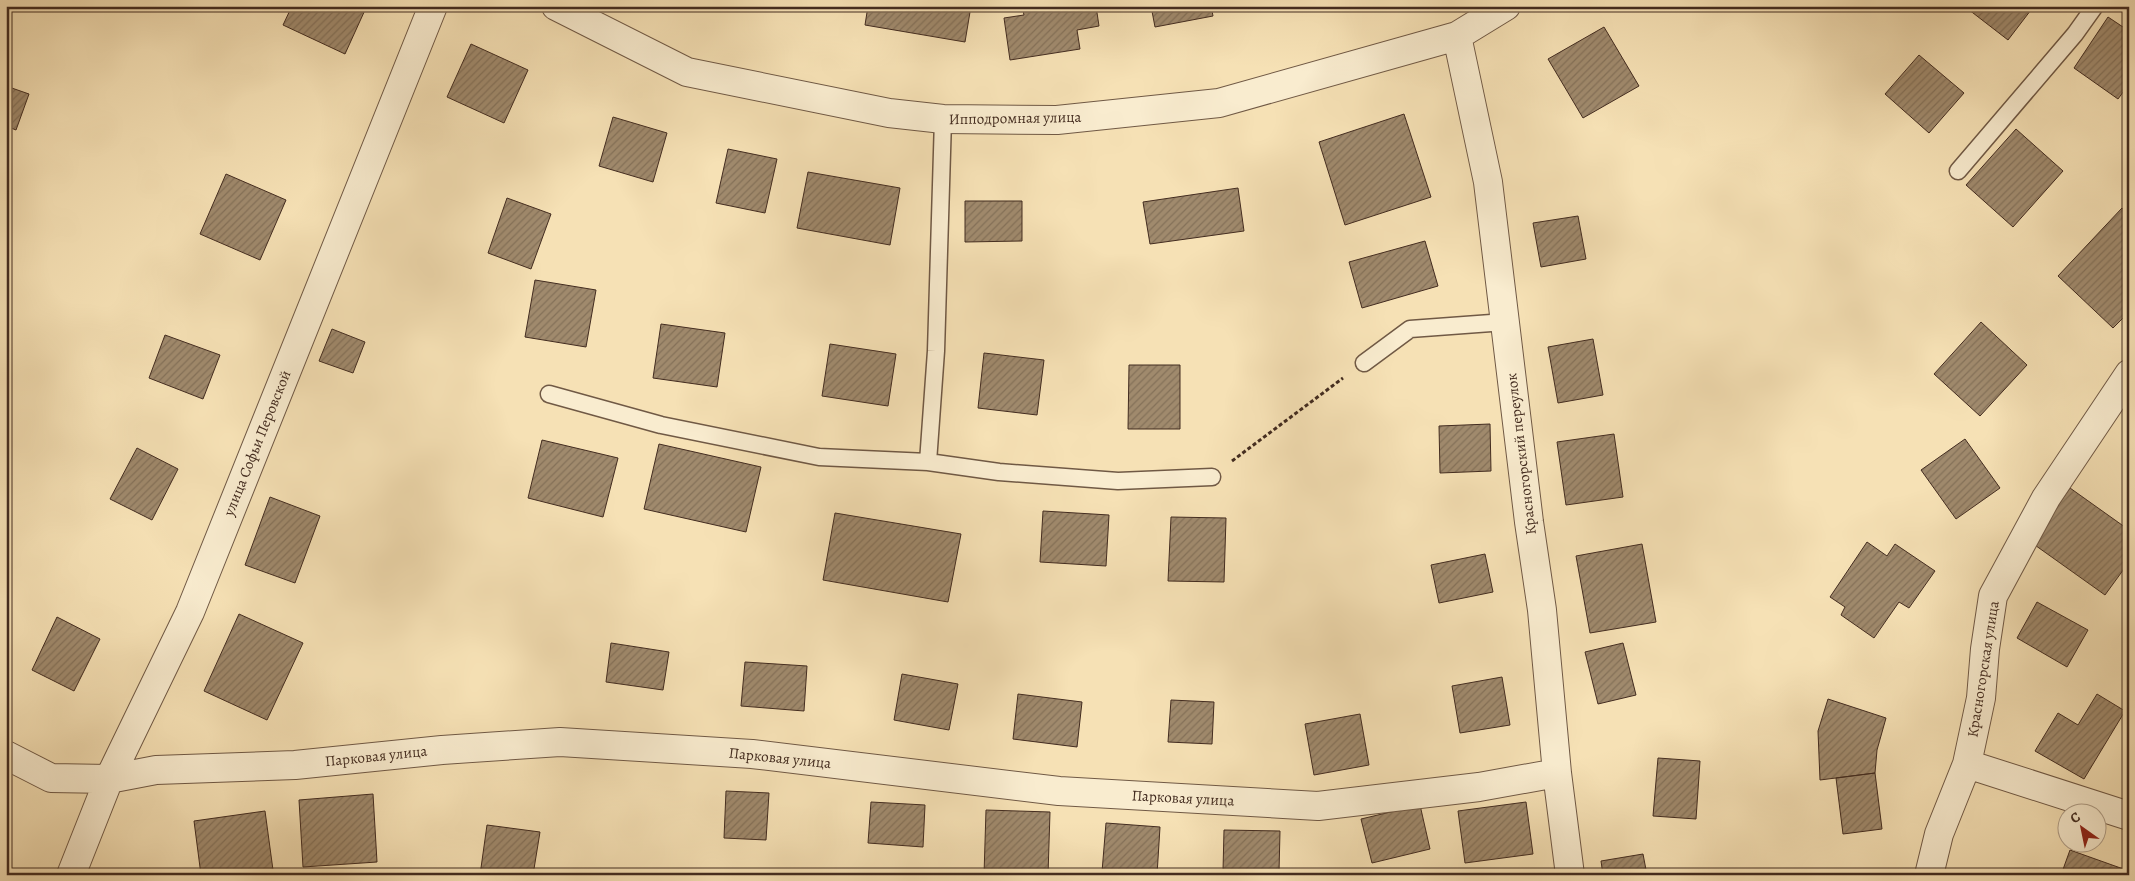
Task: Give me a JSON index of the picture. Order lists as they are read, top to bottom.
{
  "streets": {
    "street": [
      "Ипподромная улица",
      "улица Софьи Перовской",
      "Красногорский переулок",
      "Красногорская улица",
      "Парковая улица"
    ]
  },
  "crossings": [
    ["Ипподромная улица", "Красногорский переулок"],
    ["улица Софьи Перовской", "Парковая улица"],
    ["Красногорский переулок", "Парковая улица"]
  ],
  "north": "top left"
}
